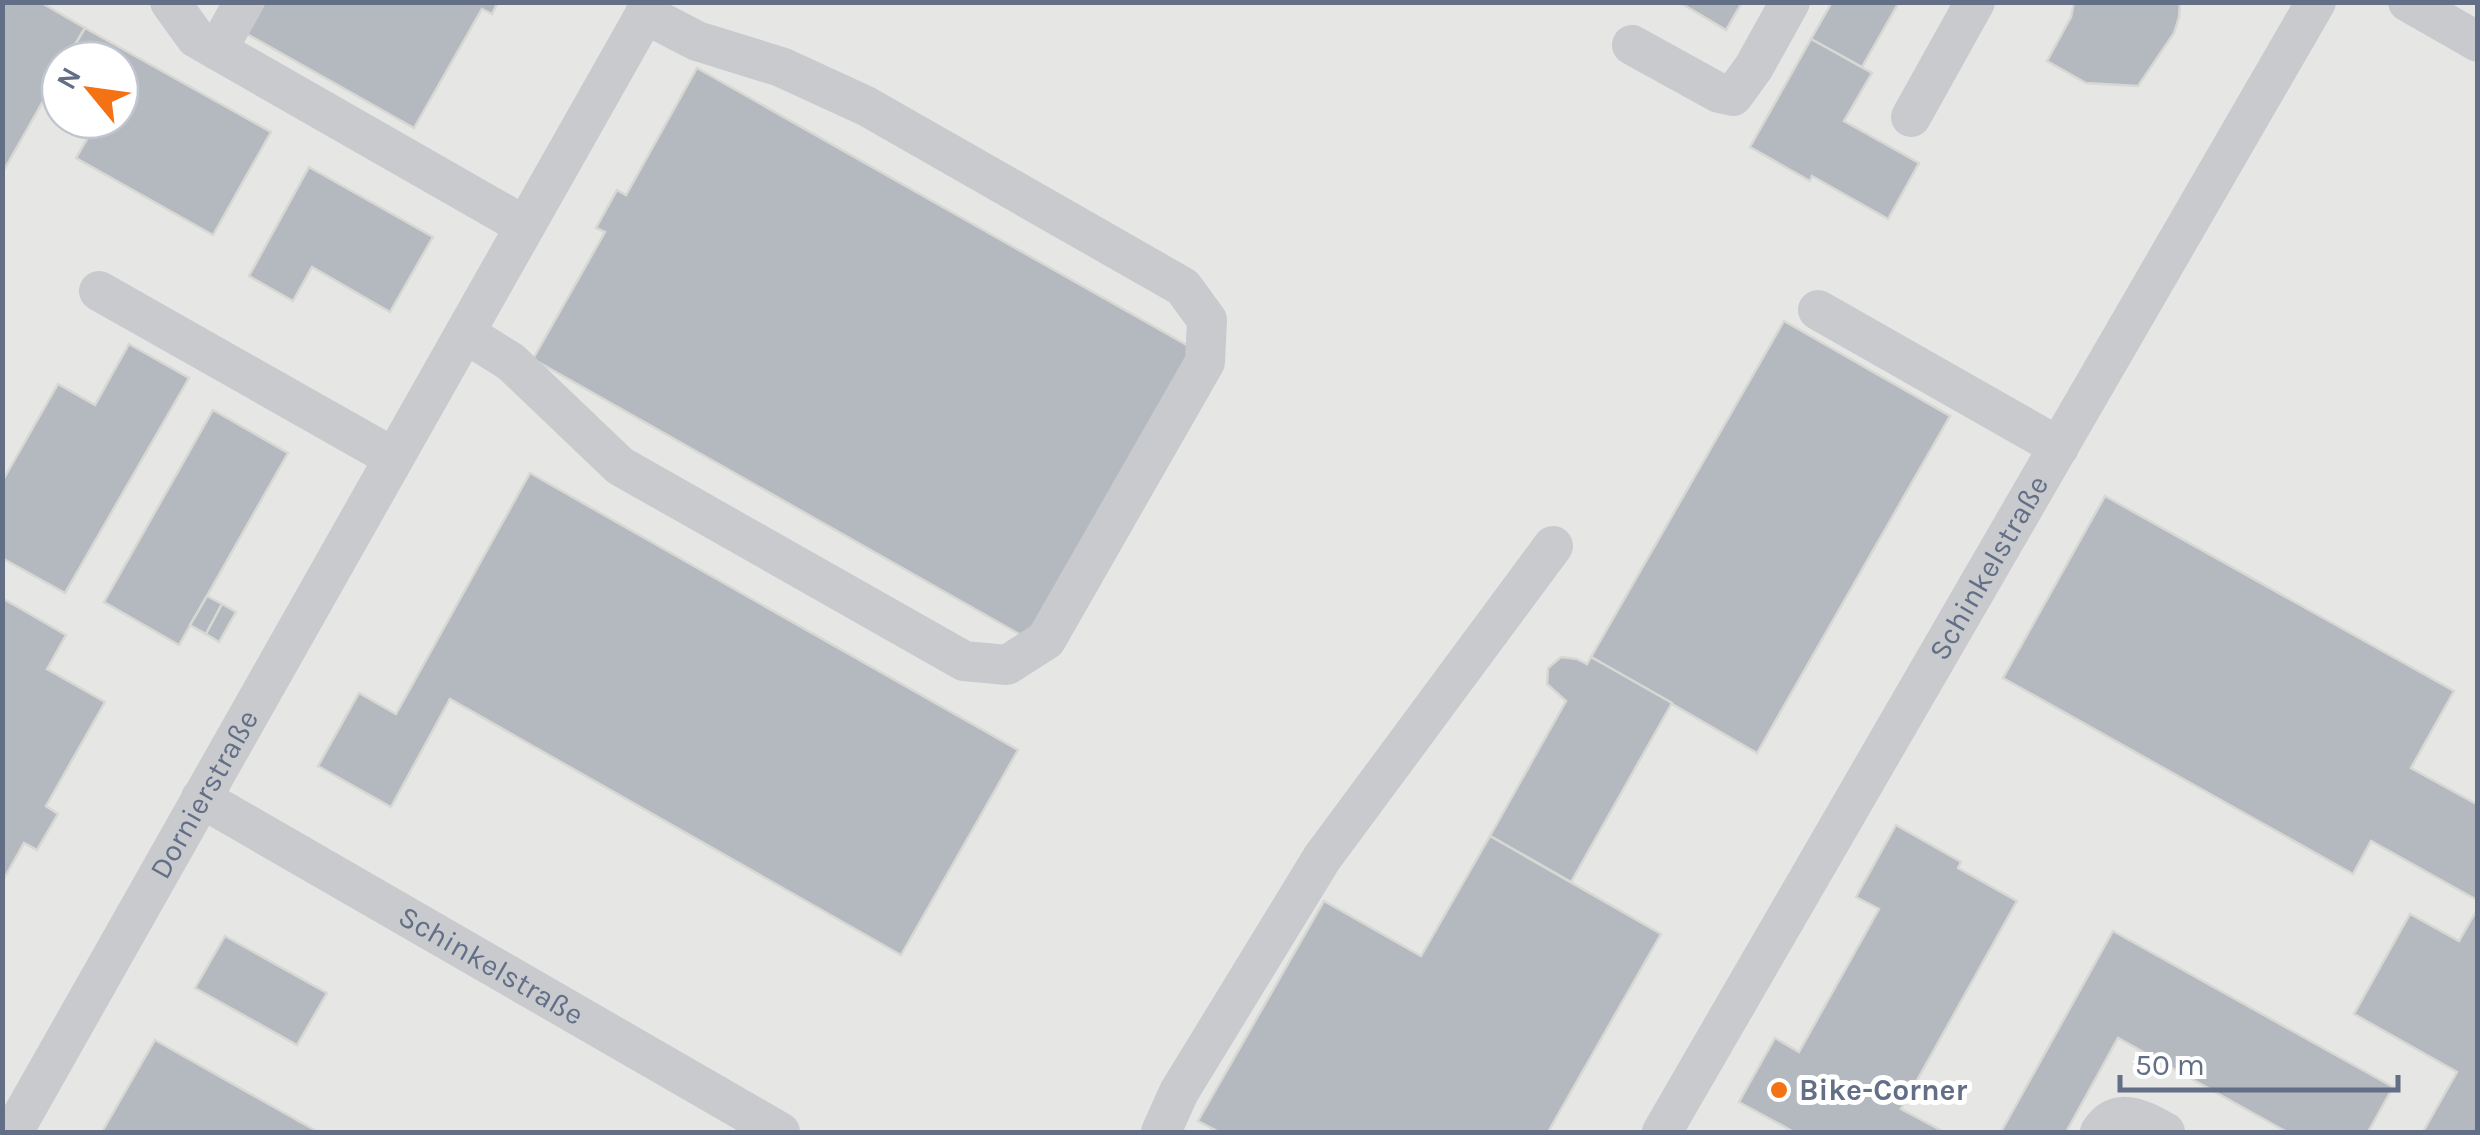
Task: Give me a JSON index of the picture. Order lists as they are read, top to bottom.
{
  "streets": {
    "street": ["Schinkelstraße", "Dornierstraße"]
  },
  "crossings": [
    ["Schinkelstraße", "Dornierstraße"]
  ],
  "places": ["Bike-Corner"],
  "scale_bar": "50 m",
  "north": "top left"
}
